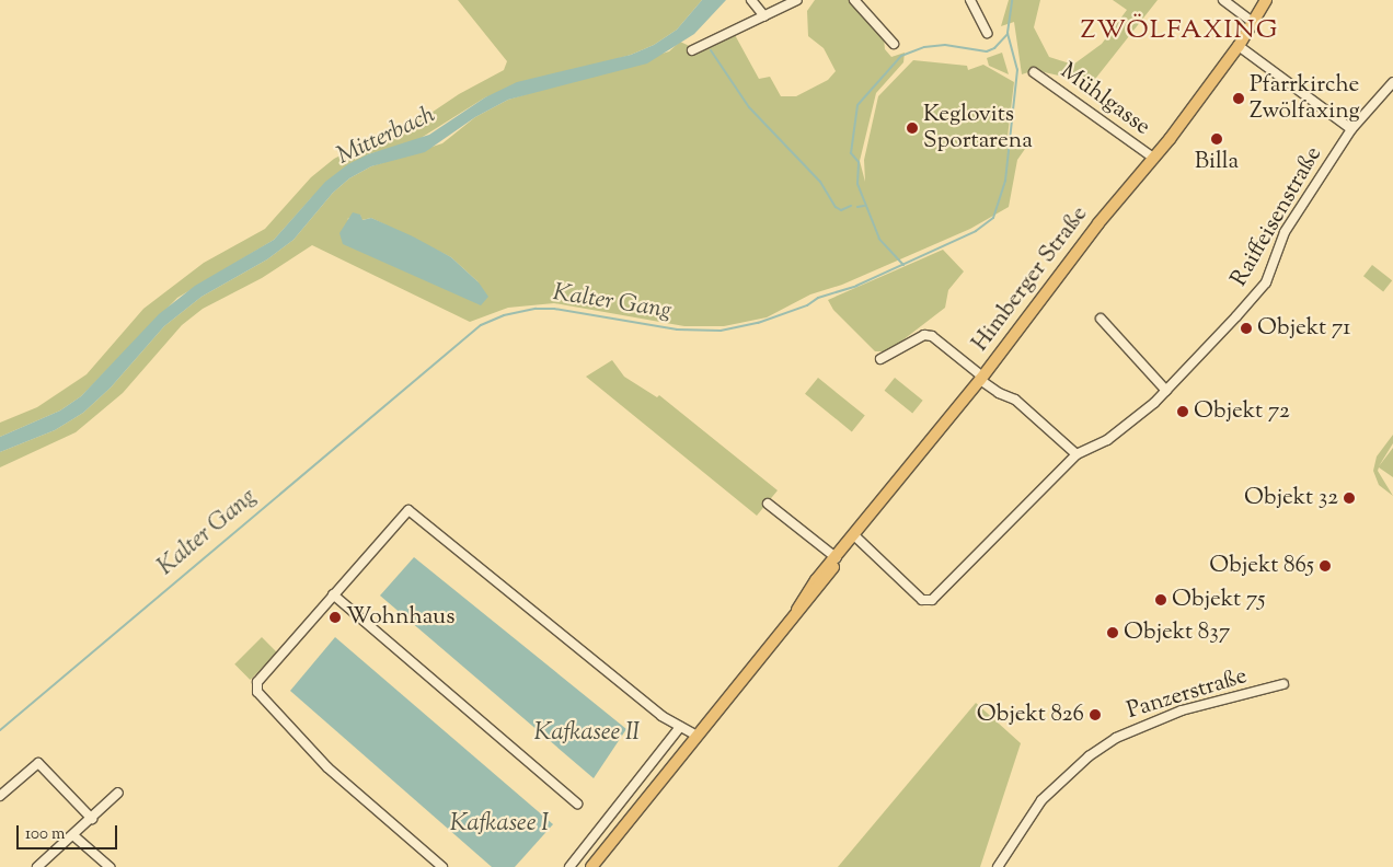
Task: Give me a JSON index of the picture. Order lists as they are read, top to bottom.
{
  "streets": {
    "main road": ["Himberger Straße"],
    "street": ["Mühlgasse", "Raiffeisenstraße", "Panzerstraße"]
  },
  "crossings": [
    ["Mühlgasse", "Himberger Straße"],
    ["Raiffeisenstraße", "Himberger Straße"]
  ],
  "districts": ["ZWÖLFAXING"],
  "water": [
    "Mitterbach",
    "Kalter Gang",
    "Kafkasee II",
    "Kafkasee I"
  ],
  "places": [
    "Pfarrkirche Zwölfaxing",
    "Keglovits Sportarena",
    "Billa",
    "Objekt 71",
    "Objekt 72",
    "Objekt 32",
    "Objekt 865",
    "Objekt 75",
    "Wohnhaus",
    "Objekt 837",
    "Objekt 826"
  ],
  "scale_bar": "100 m"
}
